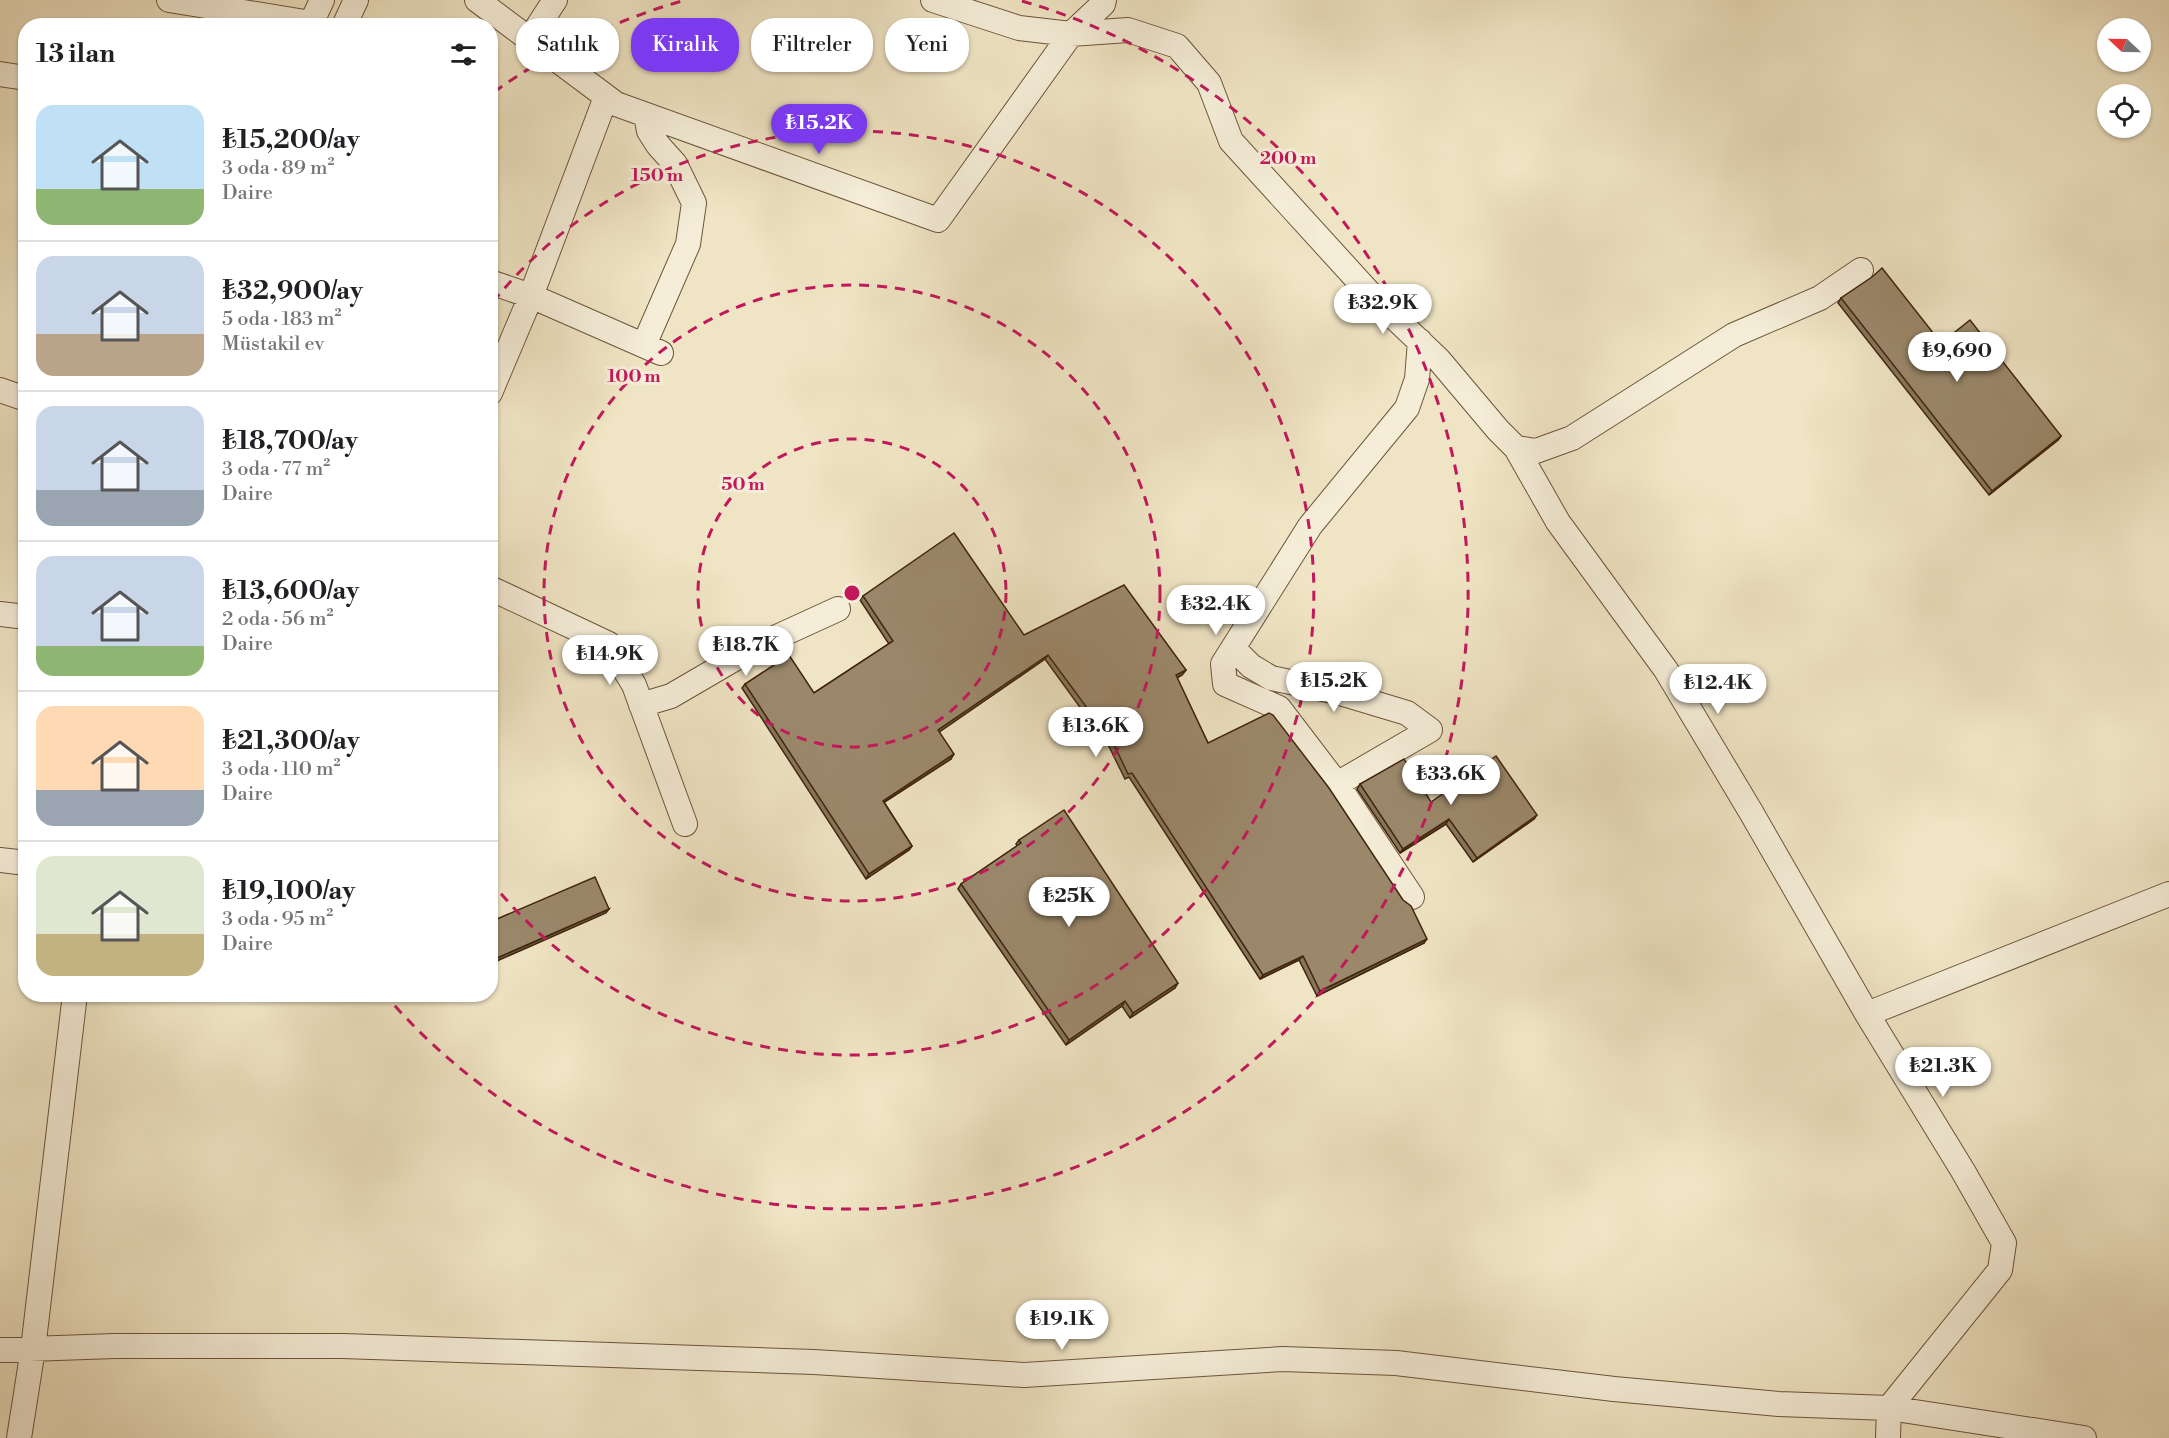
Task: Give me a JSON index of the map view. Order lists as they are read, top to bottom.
{
  "north": "left",
  "page": {
    "chip": [
      "Satılık",
      "Kiralık",
      "Filtreler",
      "Yeni"
    ],
    "heading": "13 ilan",
    "list": [
      {
        "name": "₺15,200/ay",
        "note": "3 oda · 89 m² · Daire"
      },
      {
        "name": "₺32,900/ay",
        "note": "5 oda · 183 m² · Müstakil ev"
      },
      {
        "name": "₺18,700/ay",
        "note": "3 oda · 77 m² · Daire"
      },
      {
        "name": "₺13,600/ay",
        "note": "2 oda · 56 m² · Daire"
      },
      {
        "name": "₺21,300/ay",
        "note": "3 oda · 110 m² · Daire"
      },
      {
        "name": "₺19,100/ay",
        "note": "3 oda · 95 m² · Daire"
      }
    ],
    "price": [
      "₺15.2K",
      "₺32.9K",
      "₺9,690",
      "₺32.4K",
      "₺18.7K",
      "₺14.9K",
      "₺15.2K",
      "₺12.4K",
      "₺13.6K",
      "₺33.6K",
      "₺25K",
      "₺21.3K",
      "₺19.1K"
    ]
  },
  "rings": [
    "200 m",
    "150 m",
    "100 m",
    "50 m"
  ]
}
